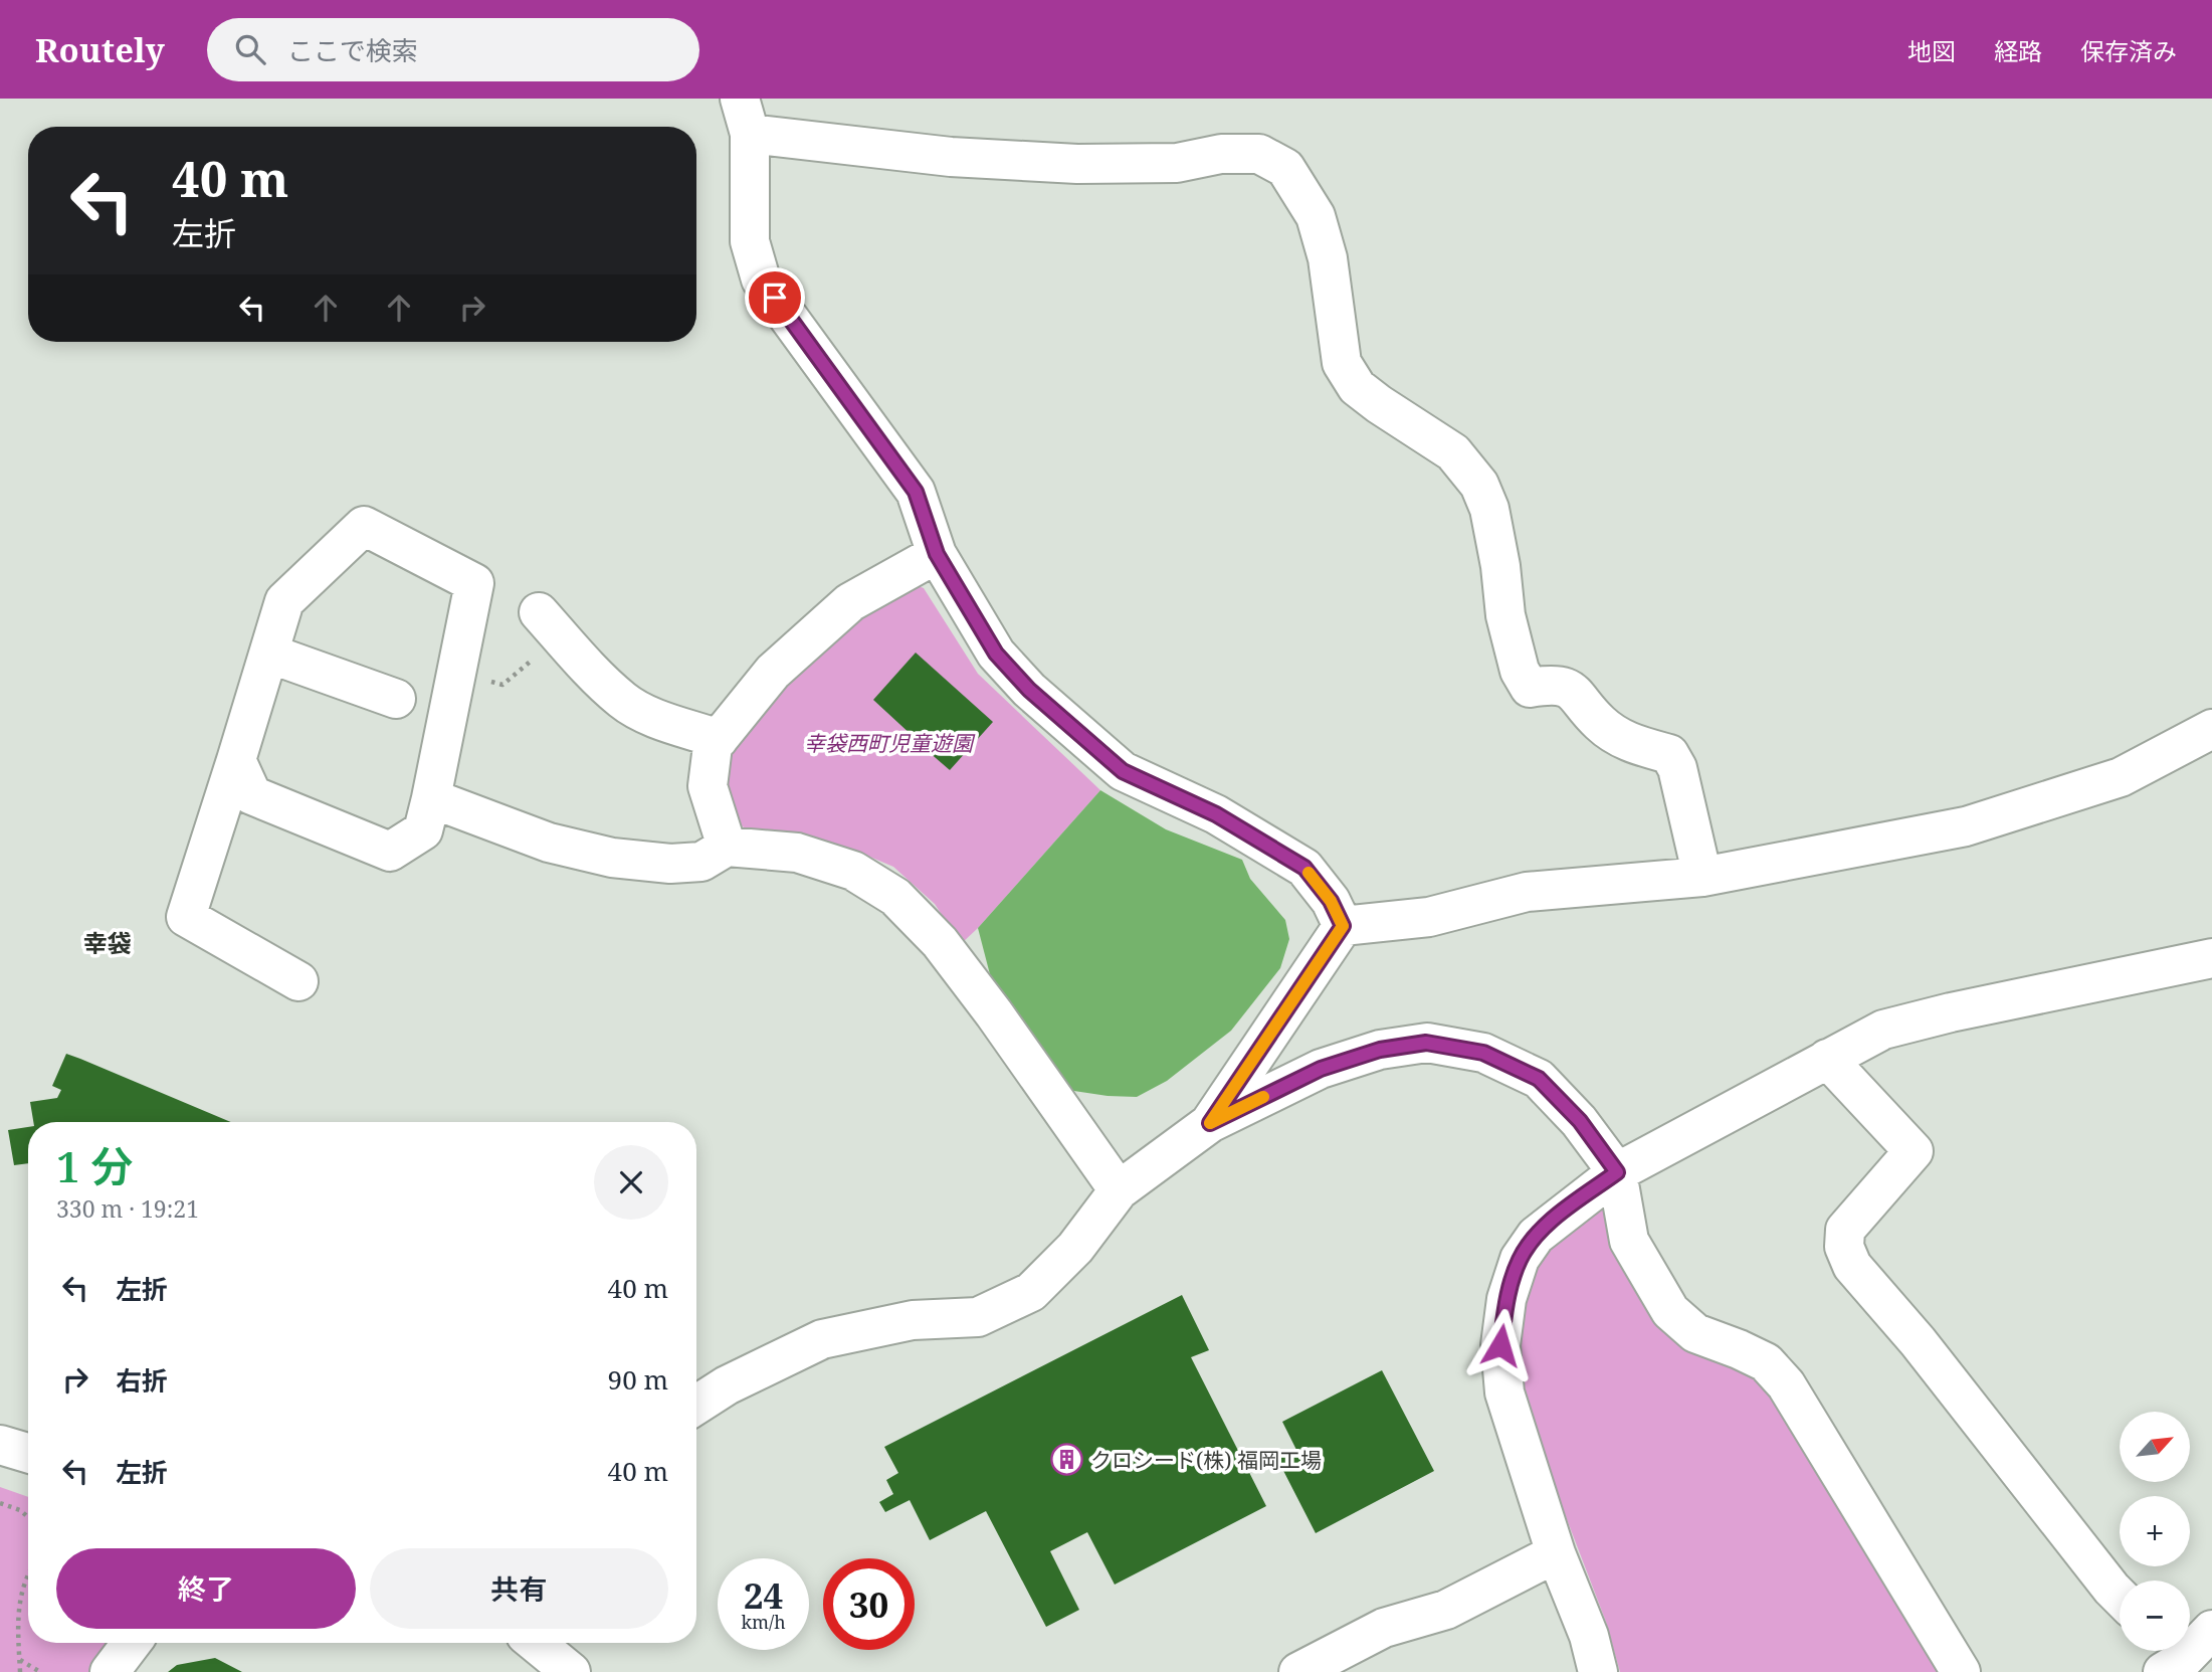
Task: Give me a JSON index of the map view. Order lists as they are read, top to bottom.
{
  "districts": ["幸袋"],
  "parks": ["幸袋西町児童遊園"],
  "places": {
    "building": ["クロシード(株) 福岡工場"]
  },
  "north": "top right",
  "page": {
    "header": "Routely",
    "search": "ここで検索",
    "nav": ["地図", "経路", "保存済み"],
    "turn": ["40 m", "左折"],
    "heading": ["1 分", "330 m · 19:21"],
    "list": [
      {
        "name": "左折",
        "value": "40 m"
      },
      {
        "name": "右折",
        "value": "90 m"
      },
      {
        "name": "左折",
        "value": "40 m"
      }
    ],
    "map_buttons": ["+", "−"],
    "buttons": ["終了", "共有"],
    "speed": "24 km/h",
    "limit": "30"
  }
}
